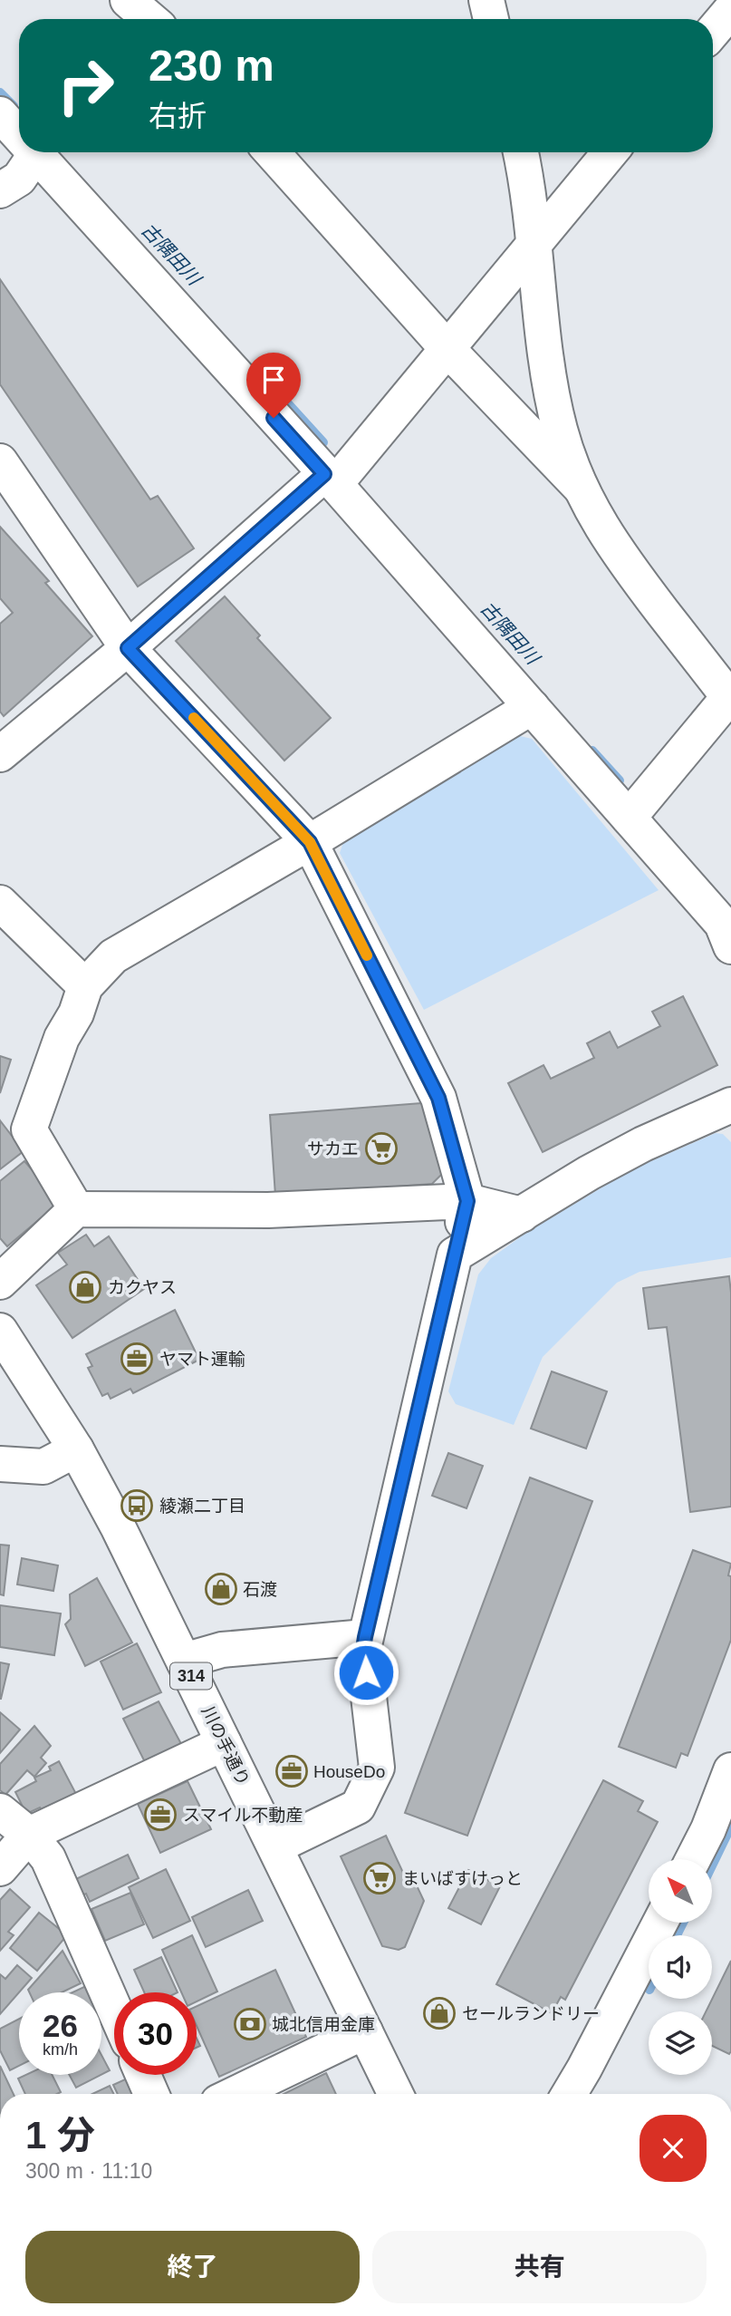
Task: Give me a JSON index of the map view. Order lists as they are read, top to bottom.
{
  "streets": {
    "street": ["314", "川の手通り"]
  },
  "water": ["古隅田川"],
  "places": {
    "supermarket": ["サカエ", "まいばすけっと"],
    "shop": ["カクヤス", "石渡", "セールランドリー"],
    "office": ["ヤマト運輸", "HouseDo", "スマイル不動産"],
    "bus stop": ["綾瀬二丁目"],
    "bank": ["城北信用金庫"]
  },
  "north": "top left",
  "page": {
    "turn": ["230 m", "右折"],
    "speed": "26 km/h",
    "limit": "30",
    "heading": ["1 分", "300 m · 11:10"],
    "buttons": ["終了", "共有"]
  }
}
